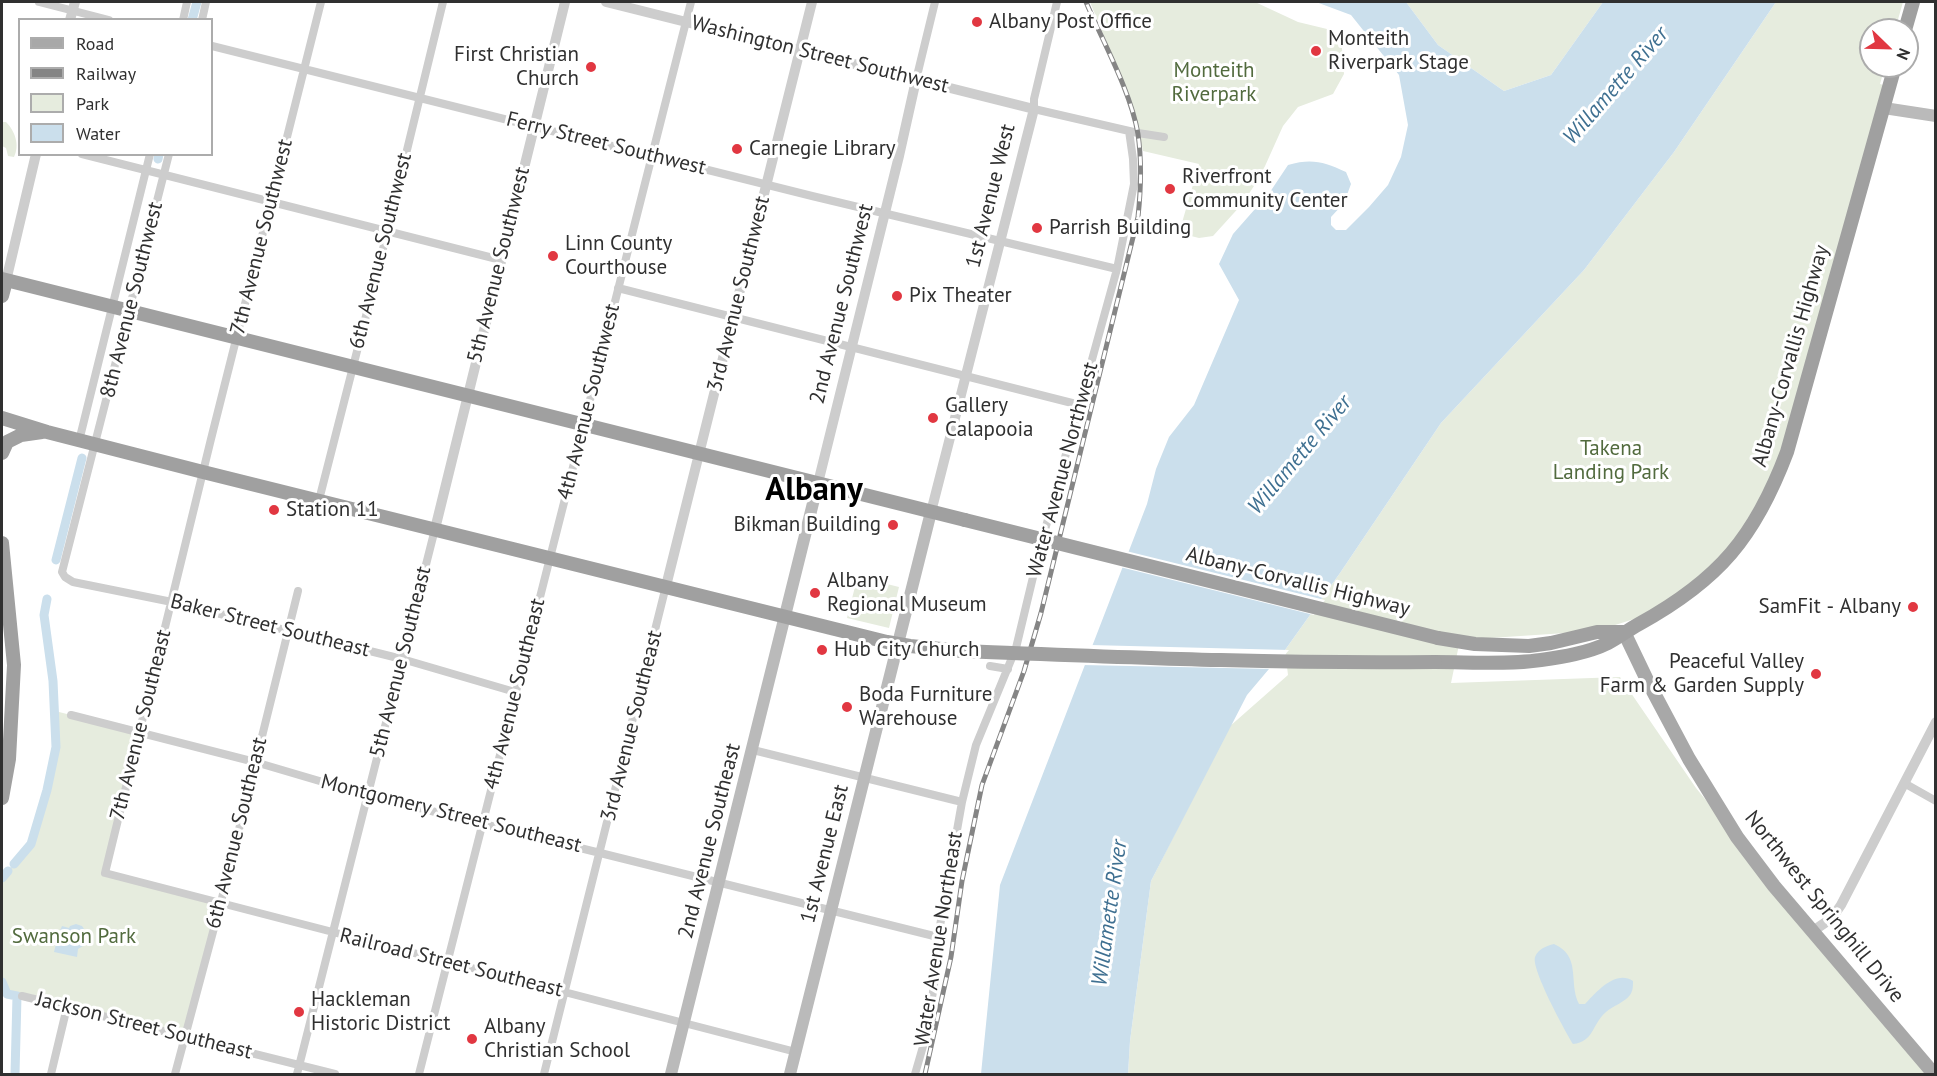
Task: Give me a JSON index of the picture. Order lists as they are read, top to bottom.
{
  "streets": {
    "highway": ["Albany-Corvallis Highway"],
    "main road": [
      "1st Avenue West",
      "2nd Avenue Southwest",
      "2nd Avenue Southeast",
      "1st Avenue East",
      "Northwest Springhill Drive"
    ],
    "street": [
      "Washington Street Southwest",
      "Ferry Street Southwest",
      "7th Avenue Southwest",
      "6th Avenue Southwest",
      "5th Avenue Southwest",
      "3rd Avenue Southwest",
      "8th Avenue Southwest",
      "4th Avenue Southwest",
      "Water Avenue Northwest",
      "Baker Street Southeast",
      "5th Avenue Southeast",
      "4th Avenue Southeast",
      "7th Avenue Southeast",
      "3rd Avenue Southeast",
      "Montgomery Street Southeast",
      "6th Avenue Southeast",
      "Water Avenue Northeast",
      "Railroad Street Southeast",
      "Jackson Street Southeast"
    ]
  },
  "crossings": [
    ["Washington Street Southwest", "1st Avenue West"],
    ["Washington Street Southwest", "3rd Avenue Southwest"],
    ["Washington Street Southwest", "2nd Avenue Southwest"],
    ["Washington Street Southwest", "4th Avenue Southwest"],
    ["Ferry Street Southwest", "1st Avenue West"],
    ["Ferry Street Southwest", "7th Avenue Southwest"],
    ["Ferry Street Southwest", "6th Avenue Southwest"],
    ["Ferry Street Southwest", "5th Avenue Southwest"],
    ["Ferry Street Southwest", "3rd Avenue Southwest"],
    ["Ferry Street Southwest", "2nd Avenue Southwest"],
    ["Ferry Street Southwest", "4th Avenue Southwest"],
    ["Ferry Street Southwest", "Water Avenue Northwest"],
    ["1st Avenue West", "Albany-Corvallis Highway"],
    ["1st Avenue West", "1st Avenue East"],
    ["7th Avenue Southwest", "Albany-Corvallis Highway"],
    ["7th Avenue Southwest", "7th Avenue Southeast"],
    ["6th Avenue Southwest", "Albany-Corvallis Highway"],
    ["5th Avenue Southwest", "Albany-Corvallis Highway"],
    ["5th Avenue Southwest", "5th Avenue Southeast"],
    ["3rd Avenue Southwest", "Albany-Corvallis Highway"],
    ["3rd Avenue Southwest", "3rd Avenue Southeast"],
    ["8th Avenue Southwest", "Albany-Corvallis Highway"],
    ["8th Avenue Southwest", "Baker Street Southeast"],
    ["2nd Avenue Southwest", "Albany-Corvallis Highway"],
    ["2nd Avenue Southwest", "2nd Avenue Southeast"],
    ["Albany-Corvallis Highway", "4th Avenue Southwest"],
    ["Albany-Corvallis Highway", "5th Avenue Southeast"],
    ["Albany-Corvallis Highway", "4th Avenue Southeast"],
    ["Albany-Corvallis Highway", "7th Avenue Southeast"],
    ["Albany-Corvallis Highway", "3rd Avenue Southeast"],
    ["Albany-Corvallis Highway", "2nd Avenue Southeast"],
    ["Albany-Corvallis Highway", "1st Avenue East"],
    ["Albany-Corvallis Highway", "Northwest Springhill Drive"],
    ["4th Avenue Southwest", "4th Avenue Southeast"],
    ["Water Avenue Northwest", "Water Avenue Northeast"],
    ["Baker Street Southeast", "5th Avenue Southeast"],
    ["Baker Street Southeast", "4th Avenue Southeast"],
    ["Baker Street Southeast", "7th Avenue Southeast"],
    ["Baker Street Southeast", "6th Avenue Southeast"],
    ["5th Avenue Southeast", "Montgomery Street Southeast"],
    ["5th Avenue Southeast", "Railroad Street Southeast"],
    ["5th Avenue Southeast", "Jackson Street Southeast"],
    ["4th Avenue Southeast", "Montgomery Street Southeast"],
    ["4th Avenue Southeast", "Railroad Street Southeast"],
    ["7th Avenue Southeast", "Montgomery Street Southeast"],
    ["7th Avenue Southeast", "Railroad Street Southeast"],
    ["3rd Avenue Southeast", "Montgomery Street Southeast"],
    ["3rd Avenue Southeast", "Railroad Street Southeast"],
    ["Montgomery Street Southeast", "6th Avenue Southeast"],
    ["Montgomery Street Southeast", "2nd Avenue Southeast"],
    ["Montgomery Street Southeast", "1st Avenue East"],
    ["Montgomery Street Southeast", "Water Avenue Northeast"],
    ["6th Avenue Southeast", "Railroad Street Southeast"],
    ["6th Avenue Southeast", "Jackson Street Southeast"],
    ["2nd Avenue Southeast", "Railroad Street Southeast"],
    ["1st Avenue East", "Railroad Street Southeast"]
  ],
  "districts": ["Albany"],
  "water": ["Willamette River"],
  "parks": ["Monteith Riverpark", "Takena Landing Park", "Swanson Park"],
  "places": [
    "Albany Post Office",
    "Monteith Riverpark Stage",
    "First Christian Church",
    "Carnegie Library",
    "Riverfront Community Center",
    "Parrish Building",
    "Linn County Courthouse",
    "Pix Theater",
    "Gallery Calapooia",
    "Station 11",
    "Bikman Building",
    "Albany Regional Museum",
    "SamFit - Albany",
    "Hub City Church",
    "Peaceful Valley Farm & Garden Supply",
    "Boda Furniture Warehouse",
    "Hackleman Historic District",
    "Albany Christian School"
  ],
  "legend": [
    "Road",
    "Railway",
    "Park",
    "Water"
  ],
  "north": "bottom right"
}
